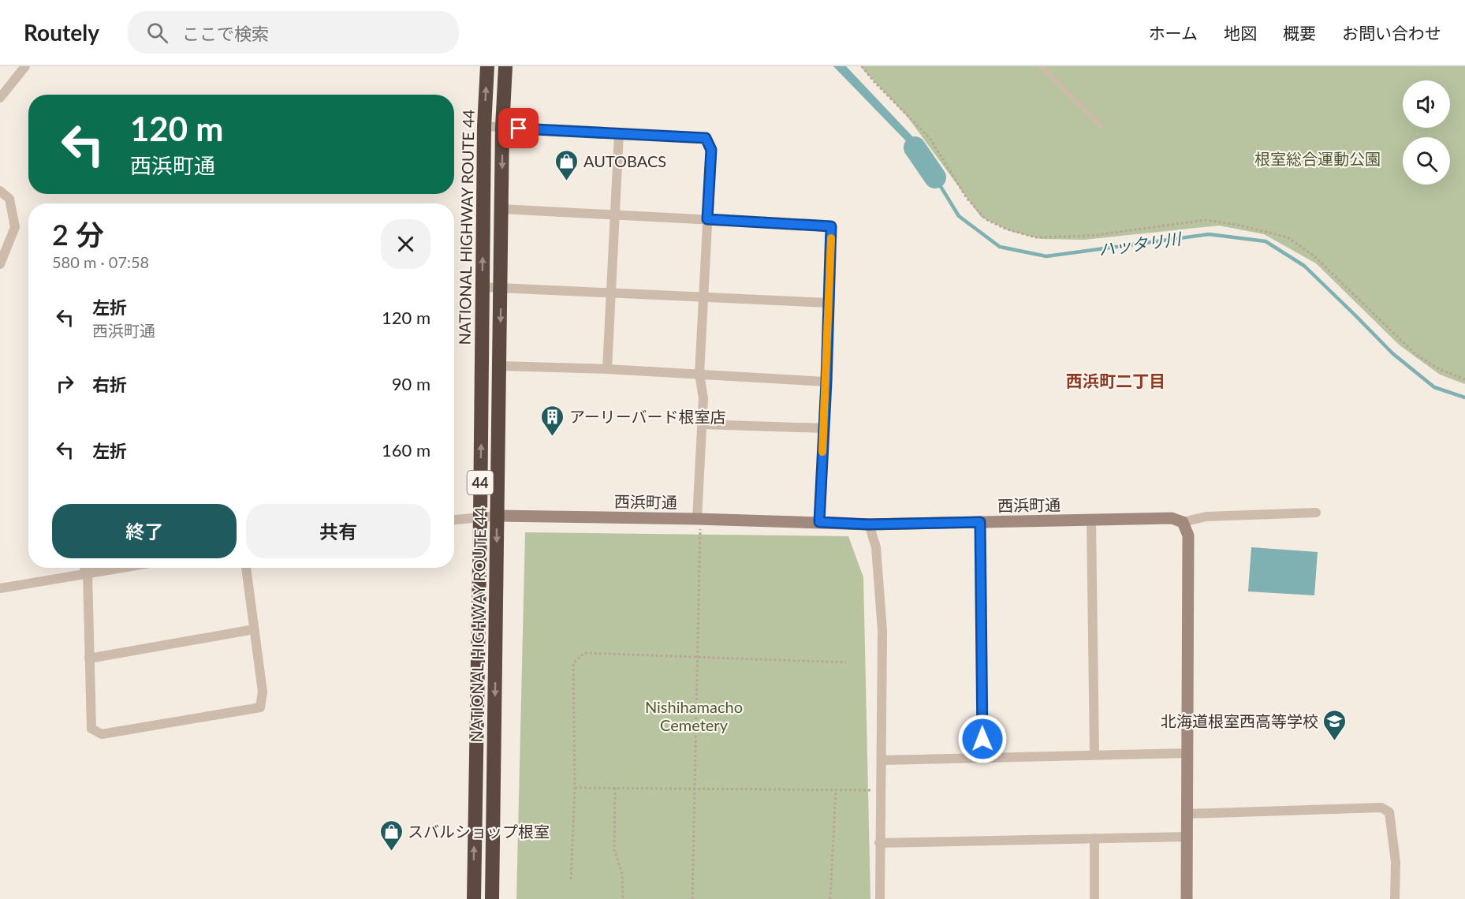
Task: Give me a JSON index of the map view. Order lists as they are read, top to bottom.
{
  "streets": {
    "highway": ["NATIONAL HIGHWAY ROUTE 44", "44"],
    "street": ["西浜町通"]
  },
  "crossings": [
    ["NATIONAL HIGHWAY ROUTE 44", "西浜町通"]
  ],
  "districts": ["西浜町二丁目"],
  "water": ["ハッタリ川"],
  "parks": ["根室総合運動公園", "Nishihamacho Cemetery"],
  "places": {
    "shop": ["AUTOBACS", "スバルショップ根室"],
    "building": ["アーリーバード根室店"],
    "school or university": ["北海道根室西高等学校"]
  },
  "page": {
    "header": "Routely",
    "search": "ここで検索",
    "nav": [
      "ホーム",
      "地図",
      "概要",
      "お問い合わせ"
    ],
    "turn": ["120 m", "西浜町通"],
    "heading": ["2 分", "580 m · 07:58"],
    "list": [
      {
        "name": "左折",
        "note": "西浜町通",
        "value": "120 m"
      },
      {
        "name": "右折",
        "value": "90 m"
      },
      {
        "name": "左折",
        "value": "160 m"
      }
    ],
    "buttons": ["終了", "共有"]
  }
}
